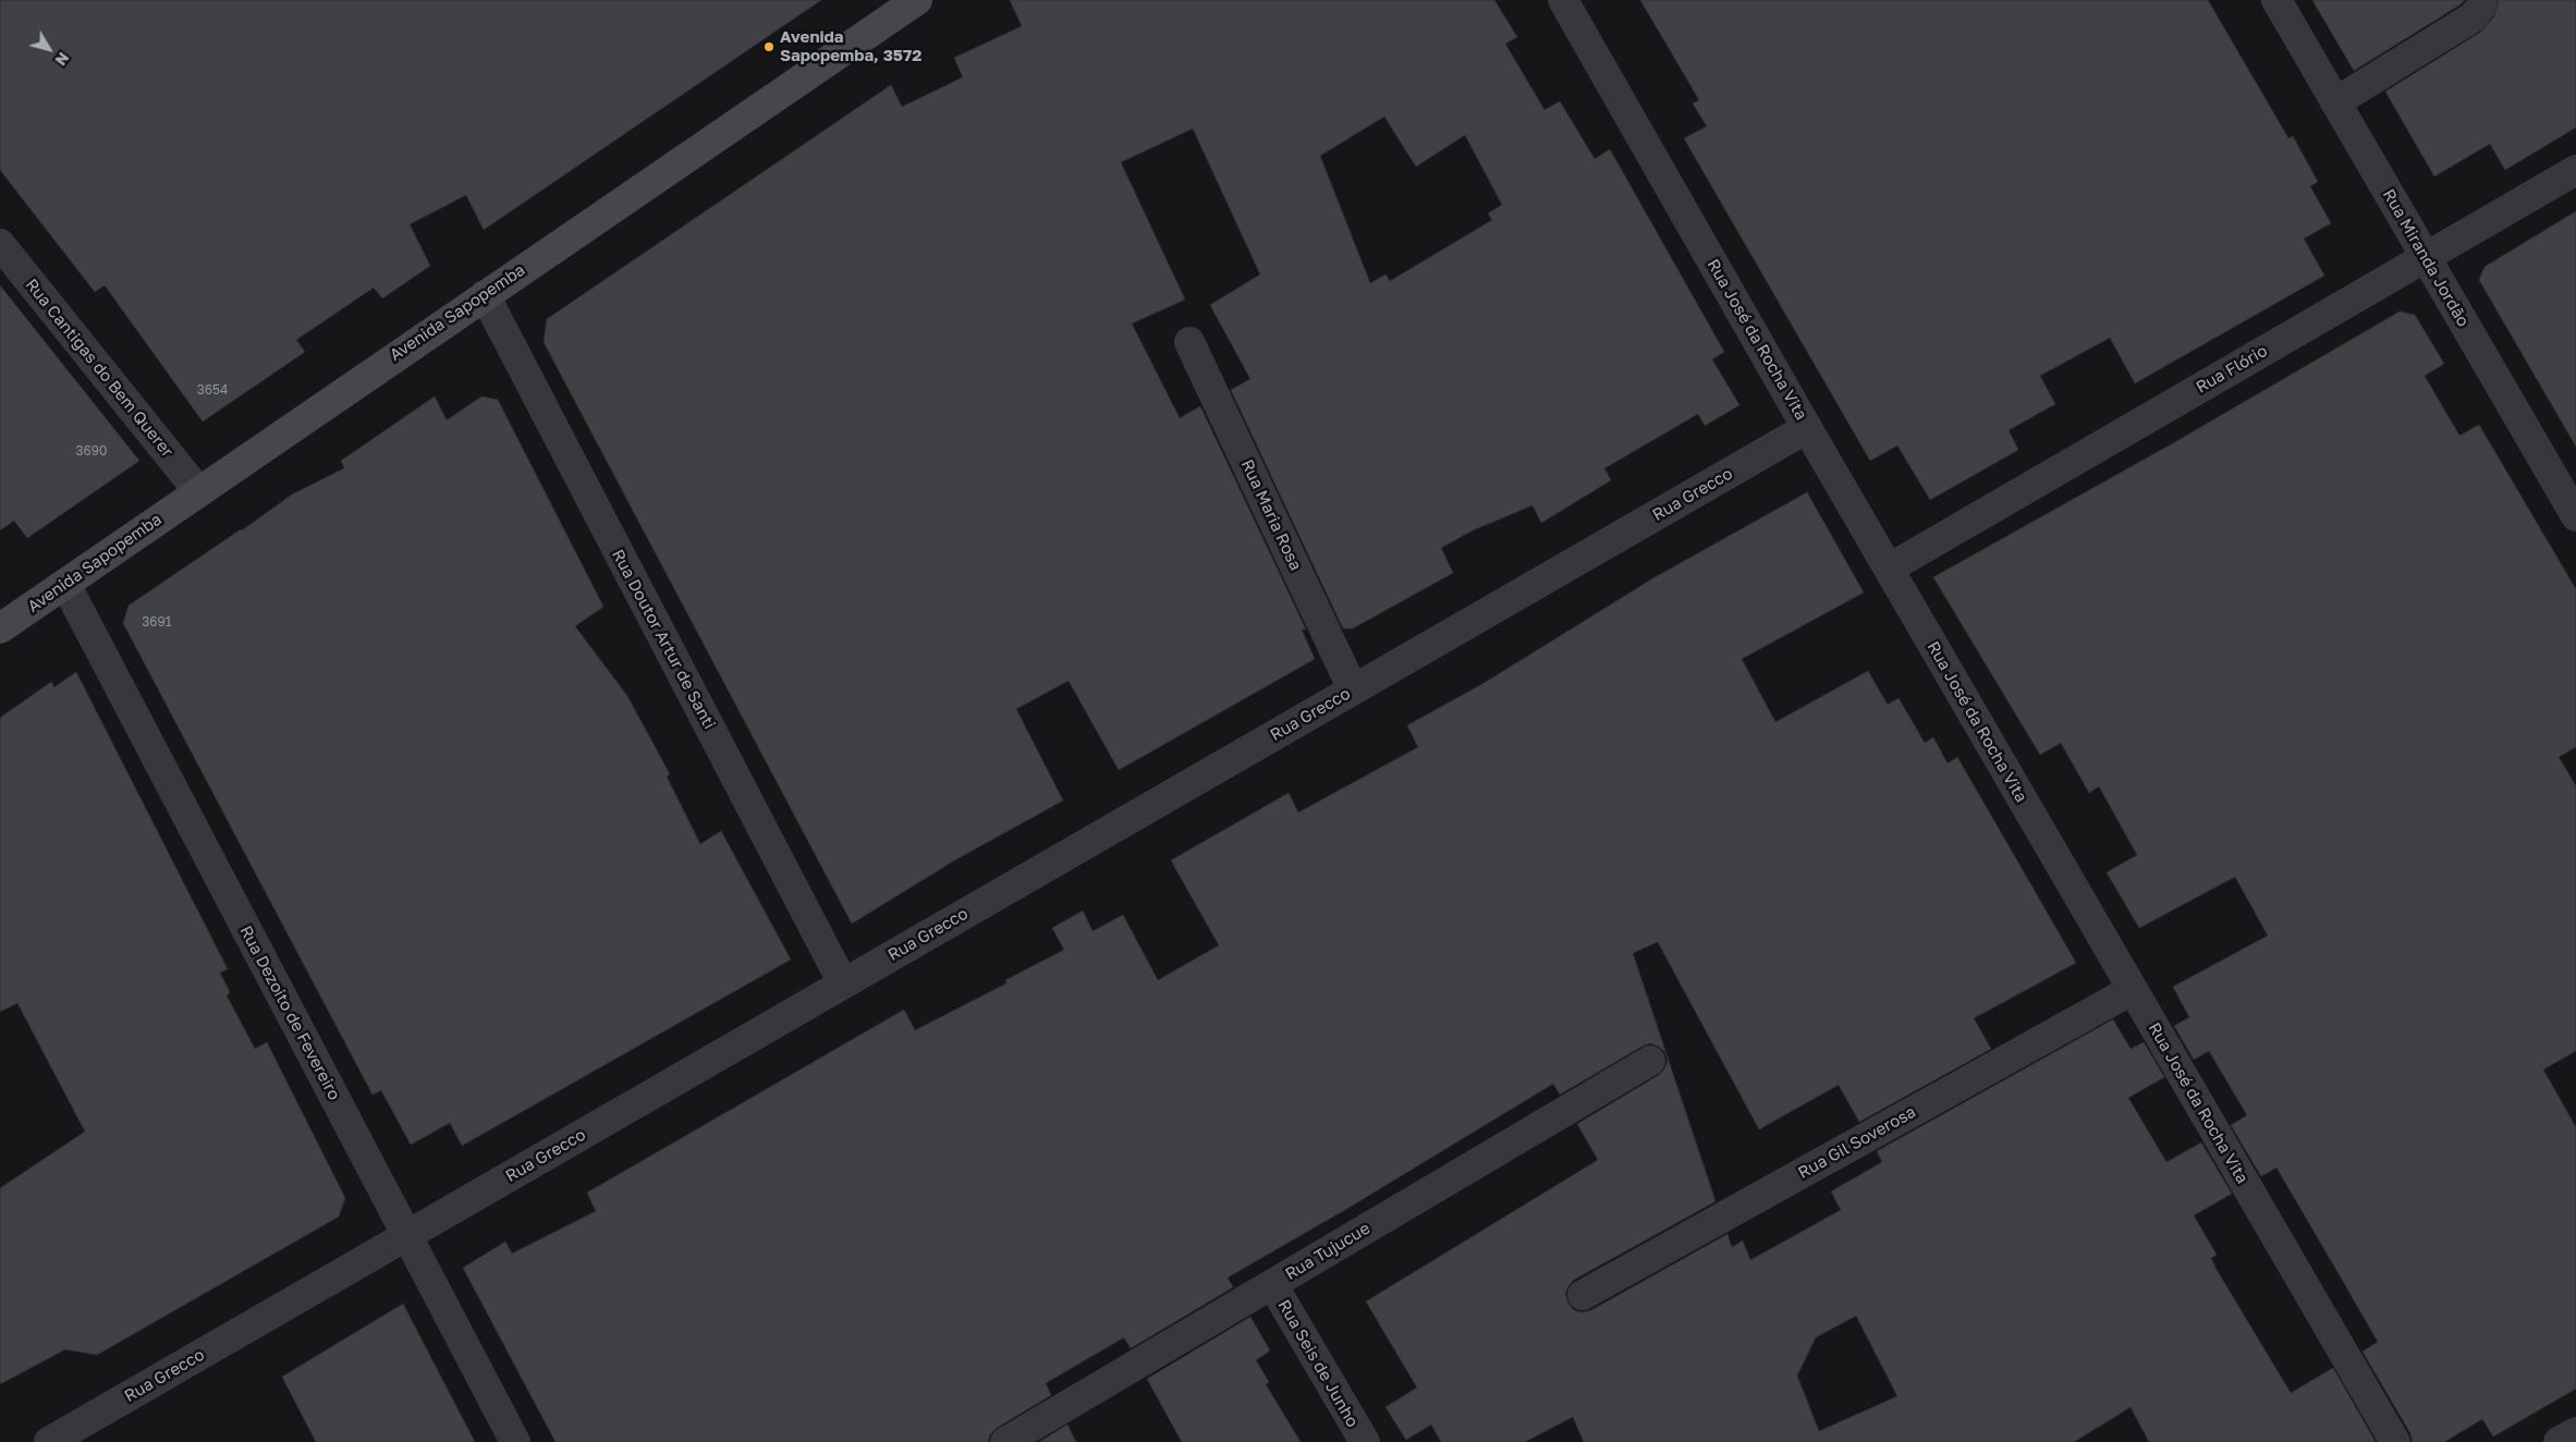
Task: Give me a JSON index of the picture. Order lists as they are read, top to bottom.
{
  "streets": {
    "main road": ["Avenida Sapopemba"],
    "street": [
      "Rua Miranda Jordão",
      "Rua José da Rocha Vita",
      "Rua Cantigas do Bem Querer",
      "Rua Flório",
      "Rua Grecco",
      "Rua Maria Rosa",
      "Rua Doutor Artur de Santi",
      "Rua Dezoito de Fevereiro",
      "Rua Gil Soverosa",
      "Rua Tujucue",
      "Rua Seis de Junho"
    ]
  },
  "crossings": [
    ["Rua Miranda Jordão", "Rua Flório"],
    ["Avenida Sapopemba", "Rua Cantigas do Bem Querer"],
    ["Avenida Sapopemba", "Rua Doutor Artur de Santi"],
    ["Avenida Sapopemba", "Rua Dezoito de Fevereiro"],
    ["Rua José da Rocha Vita", "Rua Flório"],
    ["Rua José da Rocha Vita", "Rua Grecco"],
    ["Rua José da Rocha Vita", "Rua Gil Soverosa"],
    ["Rua Grecco", "Rua Maria Rosa"],
    ["Rua Grecco", "Rua Doutor Artur de Santi"],
    ["Rua Grecco", "Rua Dezoito de Fevereiro"],
    ["Rua Tujucue", "Rua Seis de Junho"]
  ],
  "places": ["Avenida Sapopemba, 3572"],
  "house_numbers": ["3654", "3690", "3691"],
  "north": "bottom right"
}
